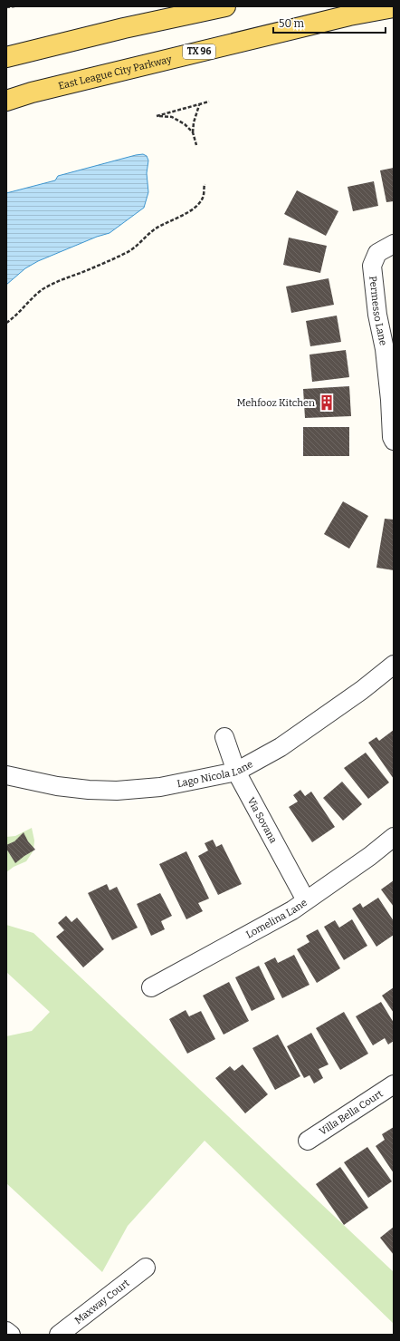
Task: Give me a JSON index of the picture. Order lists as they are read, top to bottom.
{
  "streets": {
    "main road": ["TX 96", "East League City Parkway"],
    "street": [
      "Permesso Lane",
      "Lago Nicola Lane",
      "Via Sovana",
      "Lomelina Lane",
      "Villa Bella Court",
      "Maxway Court"
    ]
  },
  "crossings": [
    ["Lago Nicola Lane", "Via Sovana"],
    ["Via Sovana", "Lomelina Lane"]
  ],
  "places": {
    "building": ["Mehfooz Kitchen"]
  },
  "scale_bar": "50 m"
}
